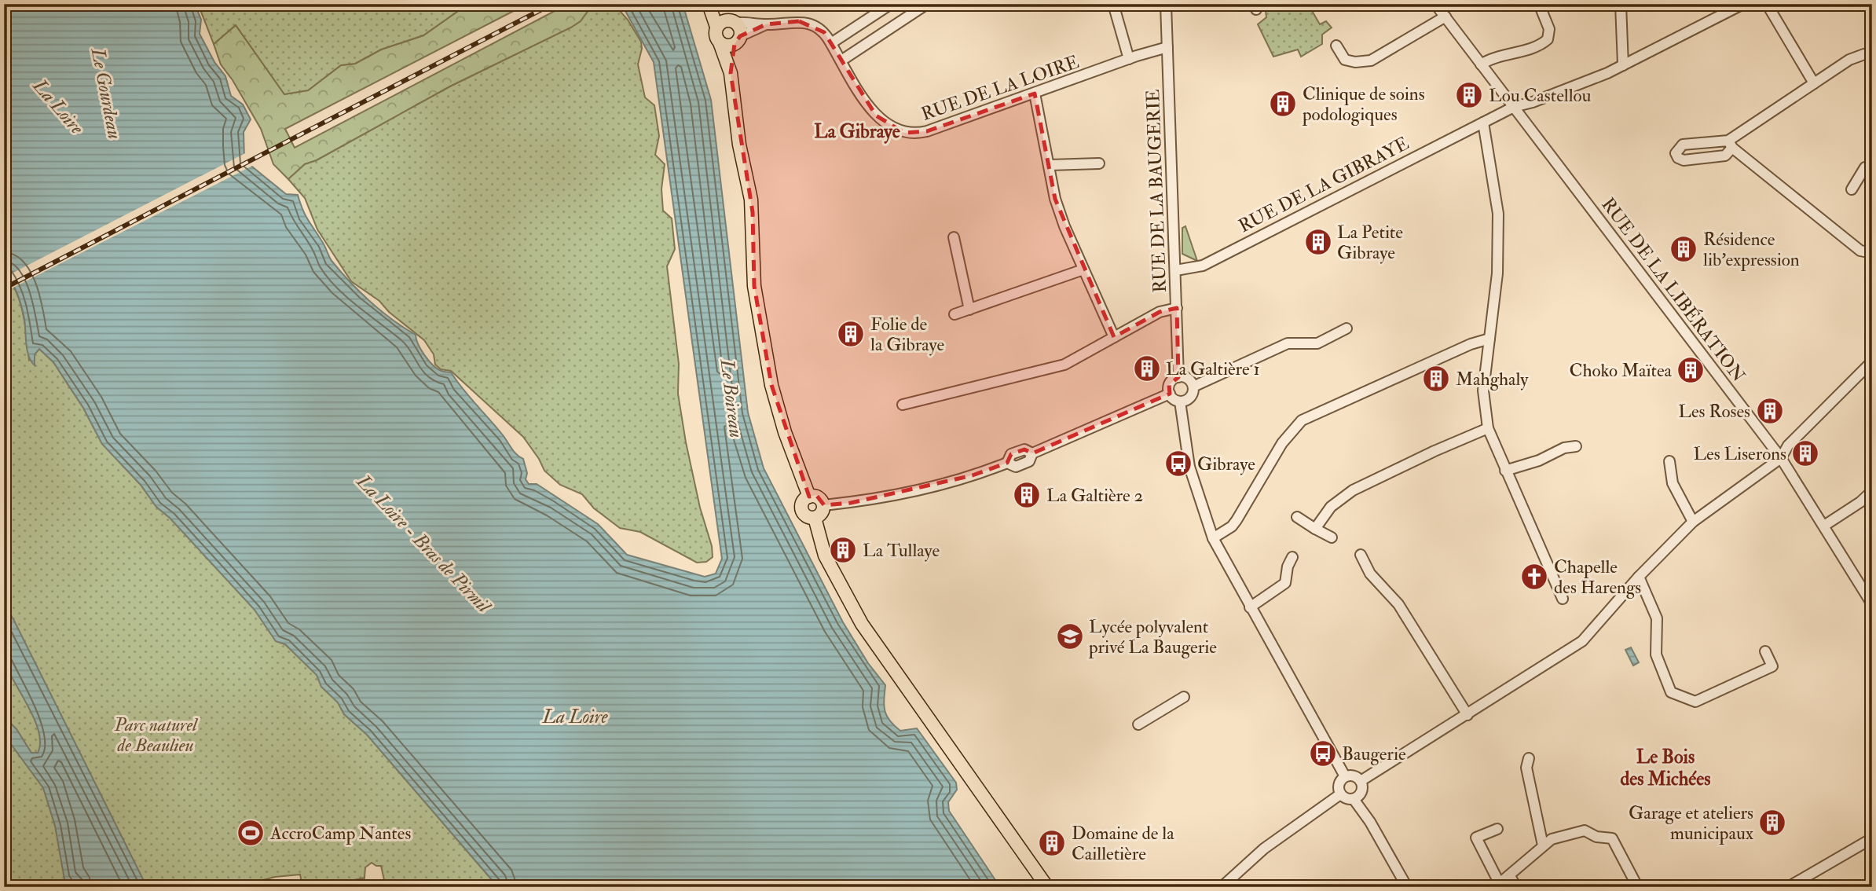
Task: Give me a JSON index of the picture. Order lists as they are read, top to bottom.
{
  "streets": {
    "street": [
      "RUE DE LA LOIRE",
      "RUE DE LA GIBRAYE",
      "RUE DE LA BAUGERIE",
      "RUE DE LA LIBÉRATION"
    ]
  },
  "crossings": [
    ["RUE DE LA LOIRE", "RUE DE LA BAUGERIE"],
    ["RUE DE LA GIBRAYE", "RUE DE LA BAUGERIE"],
    ["RUE DE LA GIBRAYE", "RUE DE LA LIBÉRATION"]
  ],
  "districts": ["La Gibraye", "Le Bois des Michées"],
  "water": [
    "Le Gourdeau",
    "La Loire",
    "Le Boireau",
    "La Loire - Bras de Pirmil"
  ],
  "parks": ["Parc naturel de Beaulieu"],
  "places": {
    "building": [
      "Lou Castellou",
      "Clinique de soins podologiques",
      "La Petite Gibraye",
      "Résidence lib'expression",
      "Folie de la Gibraye",
      "La Galtière 1",
      "Choko Maïtea",
      "Mahghaly",
      "Les Roses",
      "Les Liserons",
      "La Galtière 2",
      "La Tullaye",
      "Garage et ateliers municipaux",
      "Domaine de la Cailletière"
    ],
    "bus stop": ["Gibraye", "Baugerie"],
    "church": ["Chapelle des Harengs"],
    "school or university": ["Lycée polyvalent privé La Baugerie"],
    "sports": ["AccroCamp Nantes"]
  }
}
